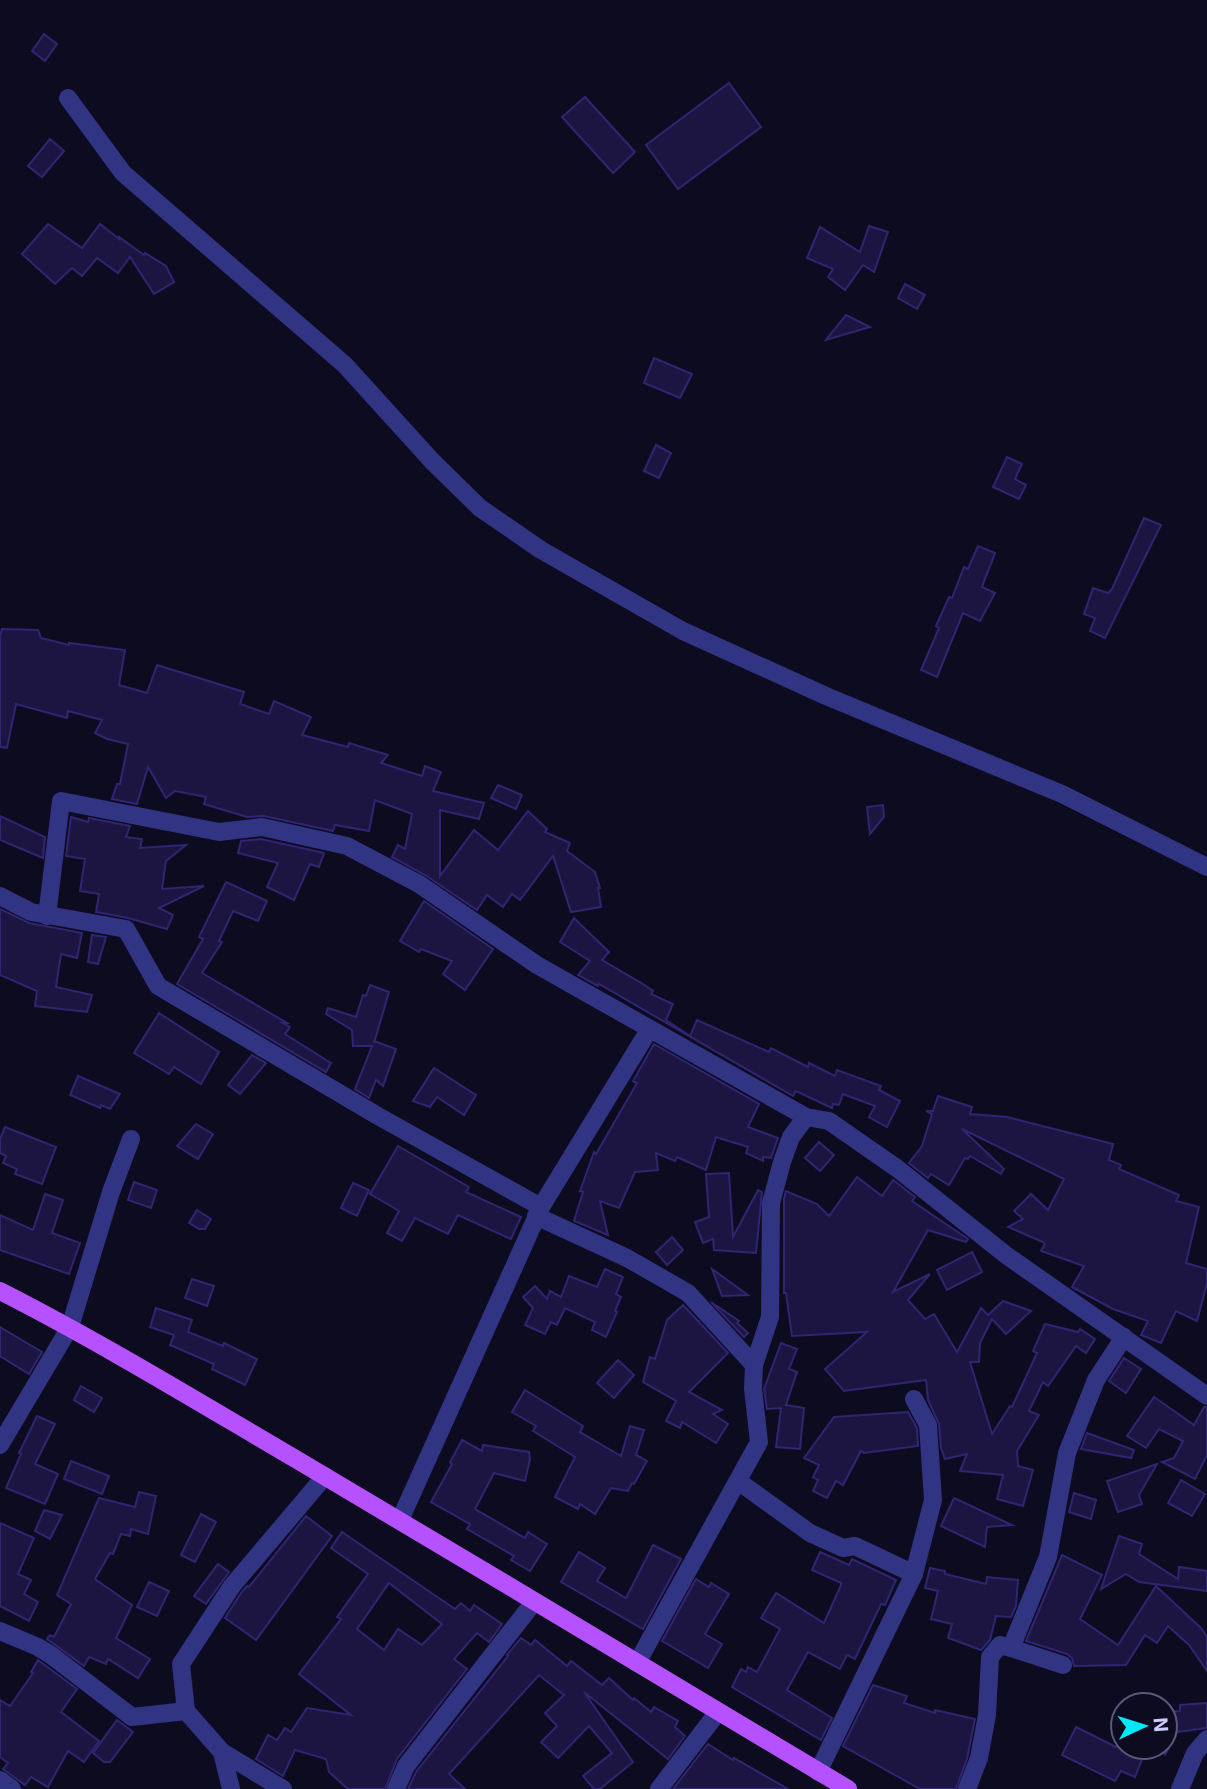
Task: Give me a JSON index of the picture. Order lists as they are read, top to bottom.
{
  "north": "right"
}
